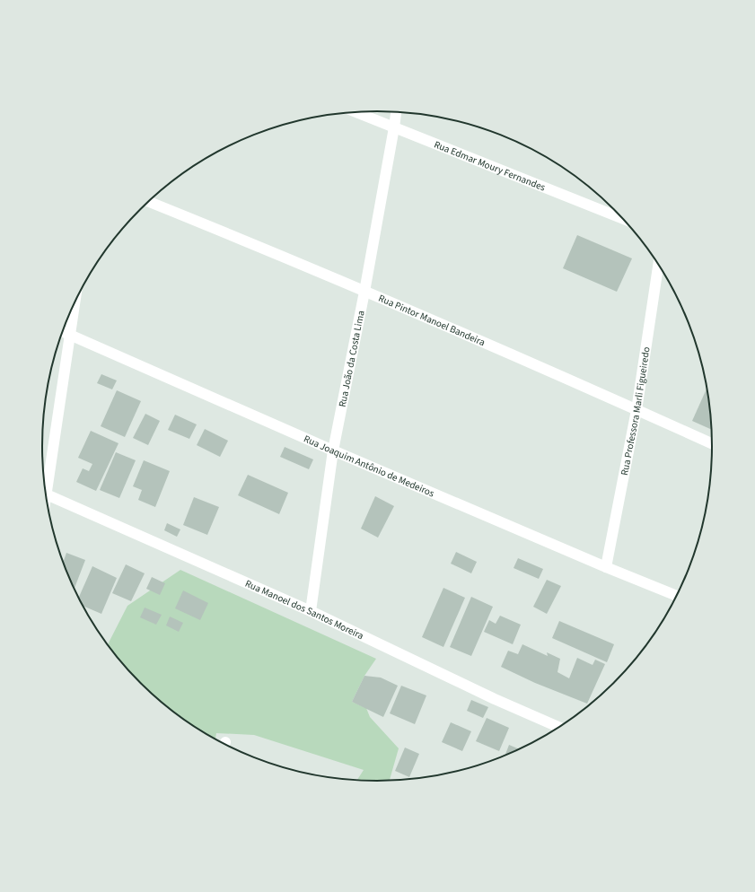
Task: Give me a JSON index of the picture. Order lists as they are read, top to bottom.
{
  "streets": {
    "street": [
      "Rua Edmar Moury Fernandes",
      "Rua Pintor Manoel Bandeira",
      "Rua João da Costa Lima",
      "Rua Professora Marli Figueiredo",
      "Rua Joaquim Antônio de Medeiros",
      "Rua Manoel dos Santos Moreira"
    ]
  },
  "crossings": [
    ["Rua Edmar Moury Fernandes", "Rua João da Costa Lima"],
    ["Rua Pintor Manoel Bandeira", "Rua João da Costa Lima"],
    ["Rua Pintor Manoel Bandeira", "Rua Professora Marli Figueiredo"],
    ["Rua João da Costa Lima", "Rua Joaquim Antônio de Medeiros"],
    ["Rua João da Costa Lima", "Rua Manoel dos Santos Moreira"],
    ["Rua Professora Marli Figueiredo", "Rua Joaquim Antônio de Medeiros"]
  ]
}
